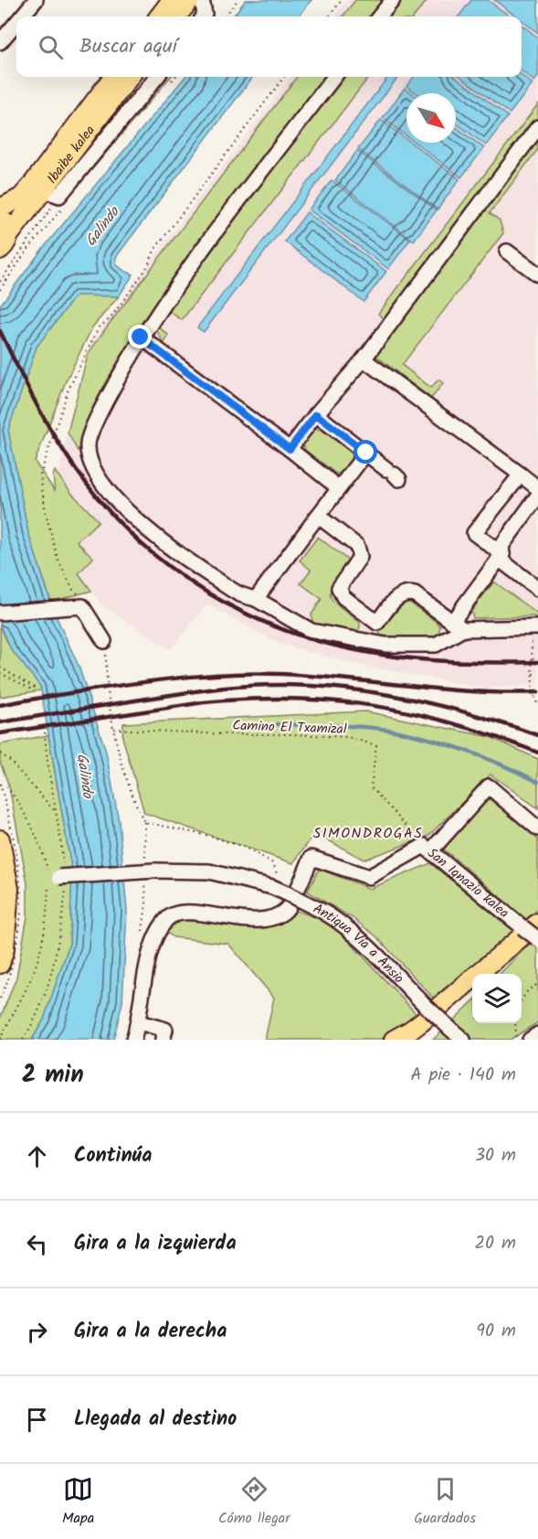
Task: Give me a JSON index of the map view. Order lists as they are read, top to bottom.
{
  "streets": {
    "main road": ["Ibaibe kalea"],
    "street": ["San Ignazio kalea", "Antigua Vía a Ansio"],
    "path": ["Camino El Txamizal"]
  },
  "crossings": [
    ["Camino El Txamizal", "San Ignazio kalea"]
  ],
  "districts": ["SIMONDROGAS"],
  "water": ["Galindo"],
  "north": "bottom right",
  "page": {
    "search": "Buscar aquí",
    "heading": ["2 min", "A pie · 140 m"],
    "list": [
      ["Continúa", "30 m"],
      ["Gira a la izquierda", "20 m"],
      ["Gira a la derecha", "90 m"],
      "Llegada al destino"
    ],
    "nav": ["Mapa", "Cómo llegar", "Guardados"]
  }
}
